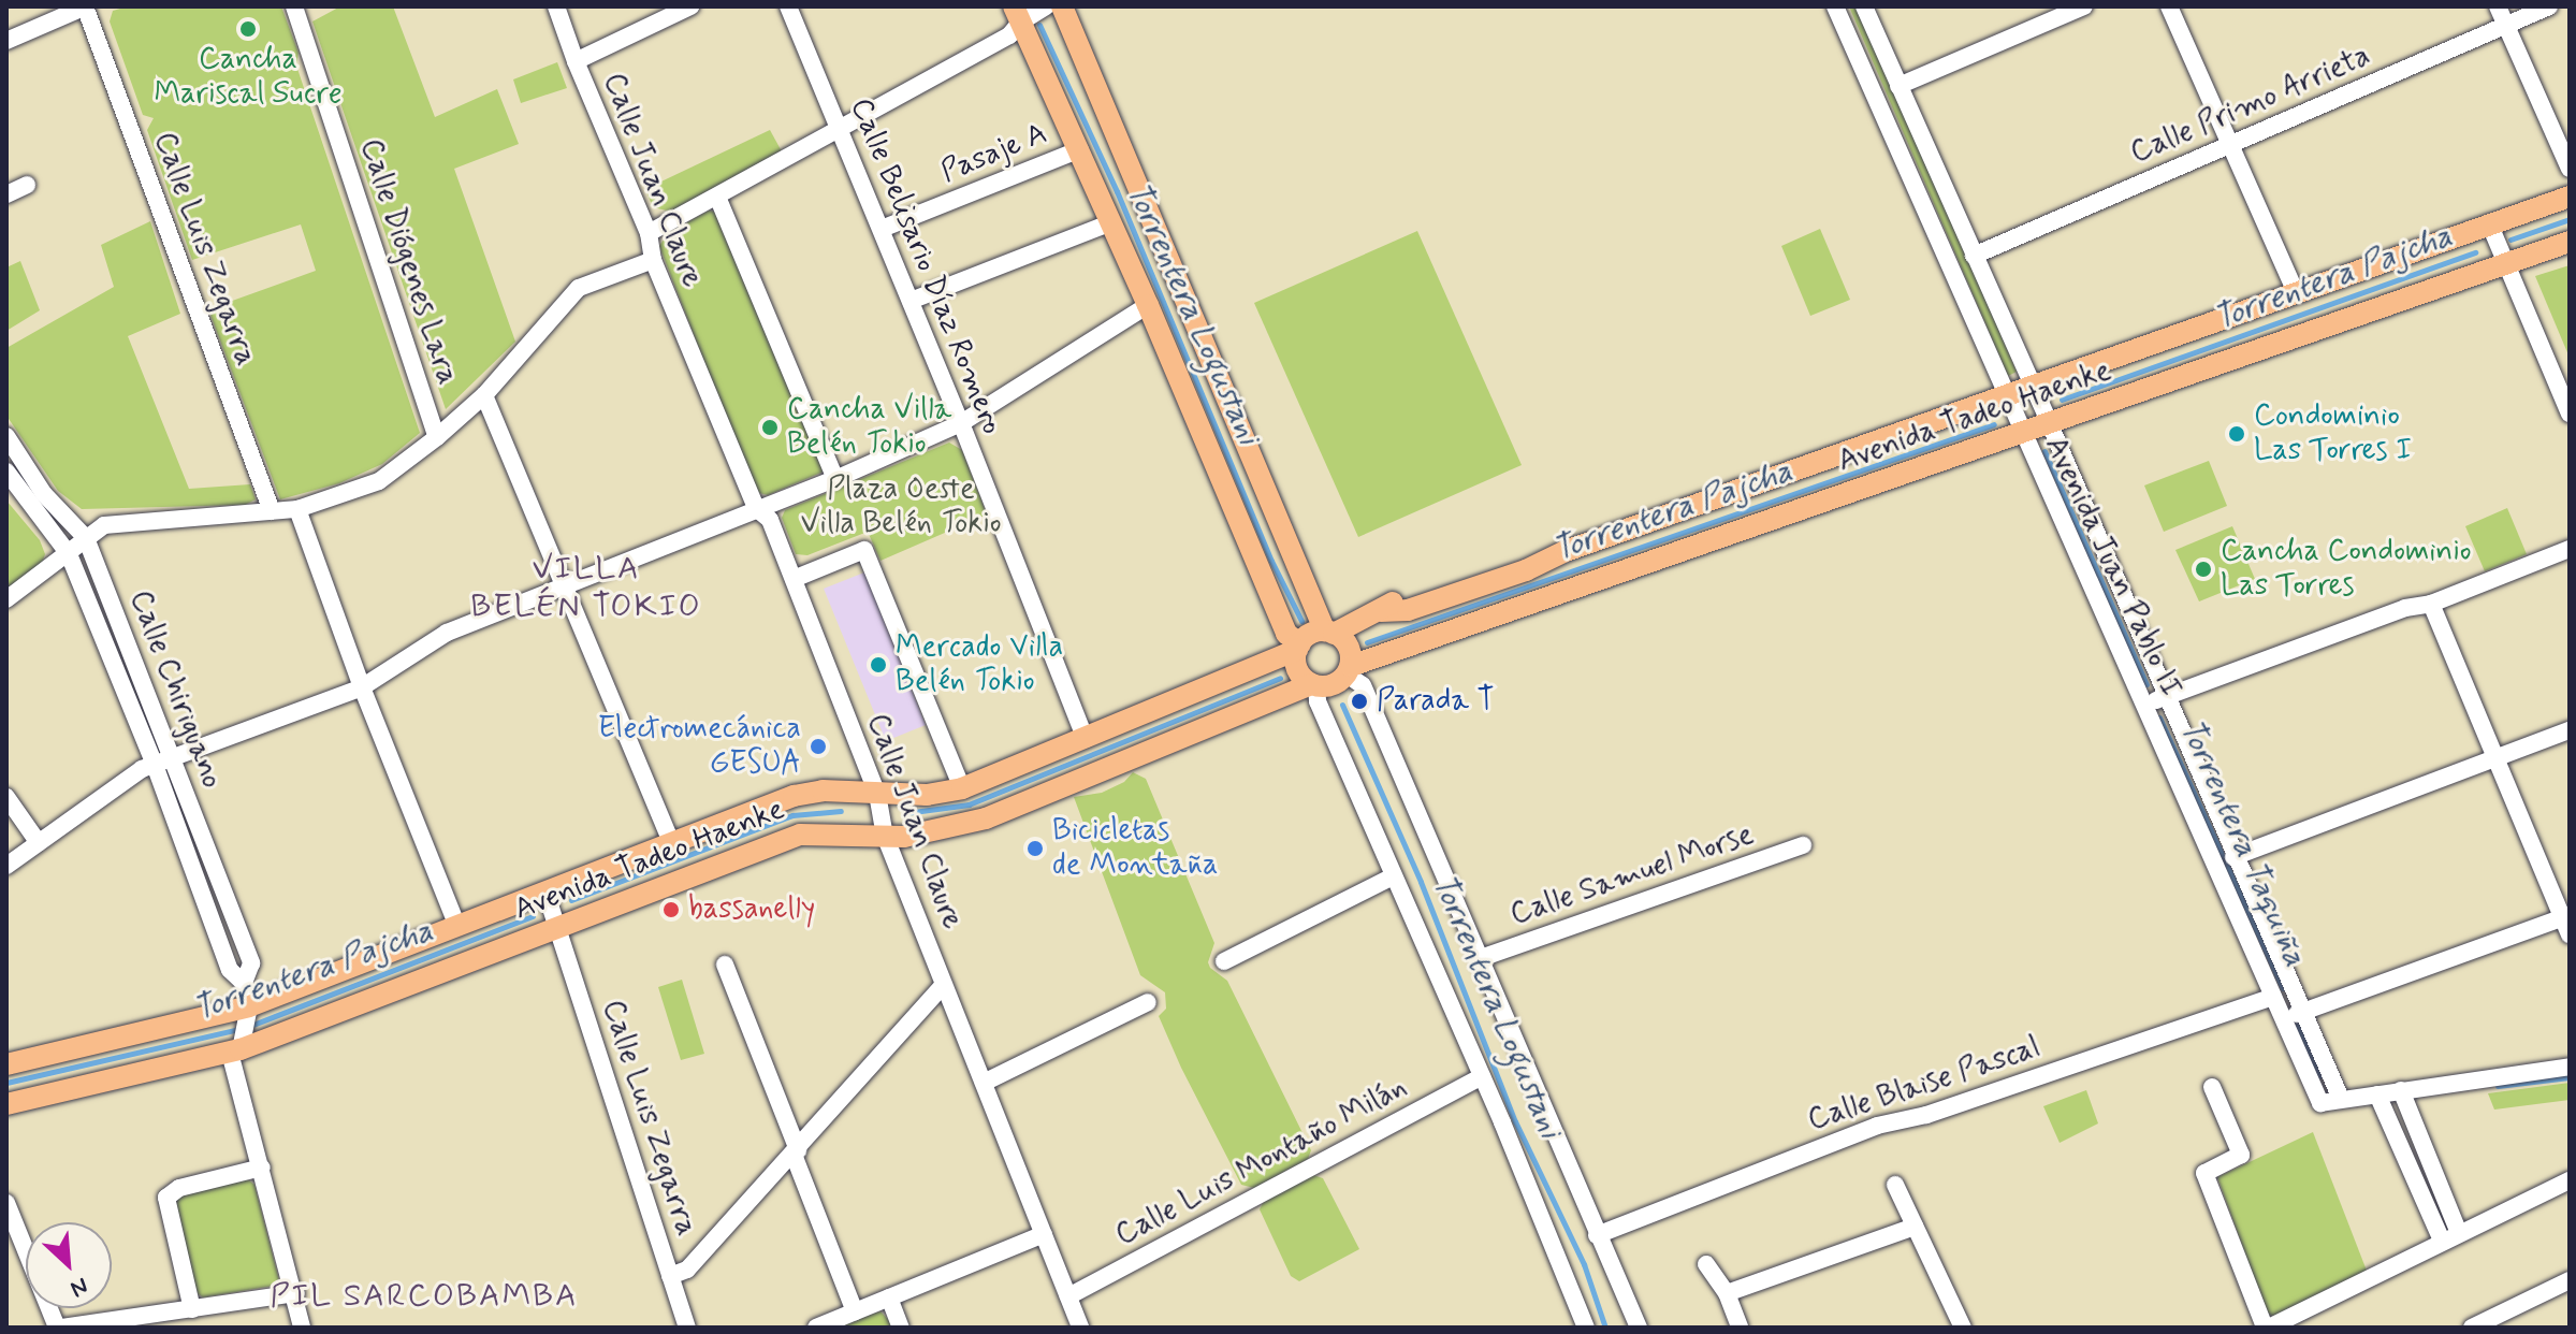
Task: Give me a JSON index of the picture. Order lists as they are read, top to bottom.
{
  "streets": {
    "main road": ["Avenida Tadeo Haenke"],
    "street": [
      "Calle Primo Arrieta",
      "Pasaje A",
      "Calle Juan Claure",
      "Calle Luis Zegarra",
      "Calle Diógenes Lara",
      "Calle Belisario Díaz Romero",
      "Avenida Juan Pablo II",
      "Calle Chiriguano",
      "Calle Samuel Morse",
      "Calle Blaise Pascal",
      "Calle Luis Montaño Milán"
    ]
  },
  "crossings": [
    ["Calle Primo Arrieta", "Avenida Juan Pablo II"],
    ["Pasaje A", "Calle Belisario Díaz Romero"],
    ["Calle Juan Claure", "Avenida Tadeo Haenke"],
    ["Calle Juan Claure", "Calle Luis Montaño Milán"],
    ["Calle Luis Zegarra", "Avenida Tadeo Haenke"],
    ["Calle Diógenes Lara", "Avenida Tadeo Haenke"],
    ["Calle Belisario Díaz Romero", "Avenida Tadeo Haenke"],
    ["Avenida Tadeo Haenke", "Avenida Juan Pablo II"],
    ["Avenida Tadeo Haenke", "Calle Chiriguano"],
    ["Avenida Juan Pablo II", "Calle Blaise Pascal"]
  ],
  "districts": ["VILLA BELÉN TOKIO", "PIL SARCOBAMBA"],
  "water": ["Torrentera Pajcha", "Torrentera Logustani", "Torrentera Taquiña"],
  "parks": ["Plaza Oeste Villa Belén Tokio"],
  "places": [
    "Cancha Mariscal Sucre",
    "Cancha Villa Belén Tokio",
    "Condominio Las Torres I",
    "Cancha Condominio Las Torres",
    "Mercado Villa Belén Tokio",
    "Parada T",
    "Electromecánica GESUA",
    "Bicicletas de Montaña",
    "bassanelly"
  ],
  "north": "bottom right"
}
